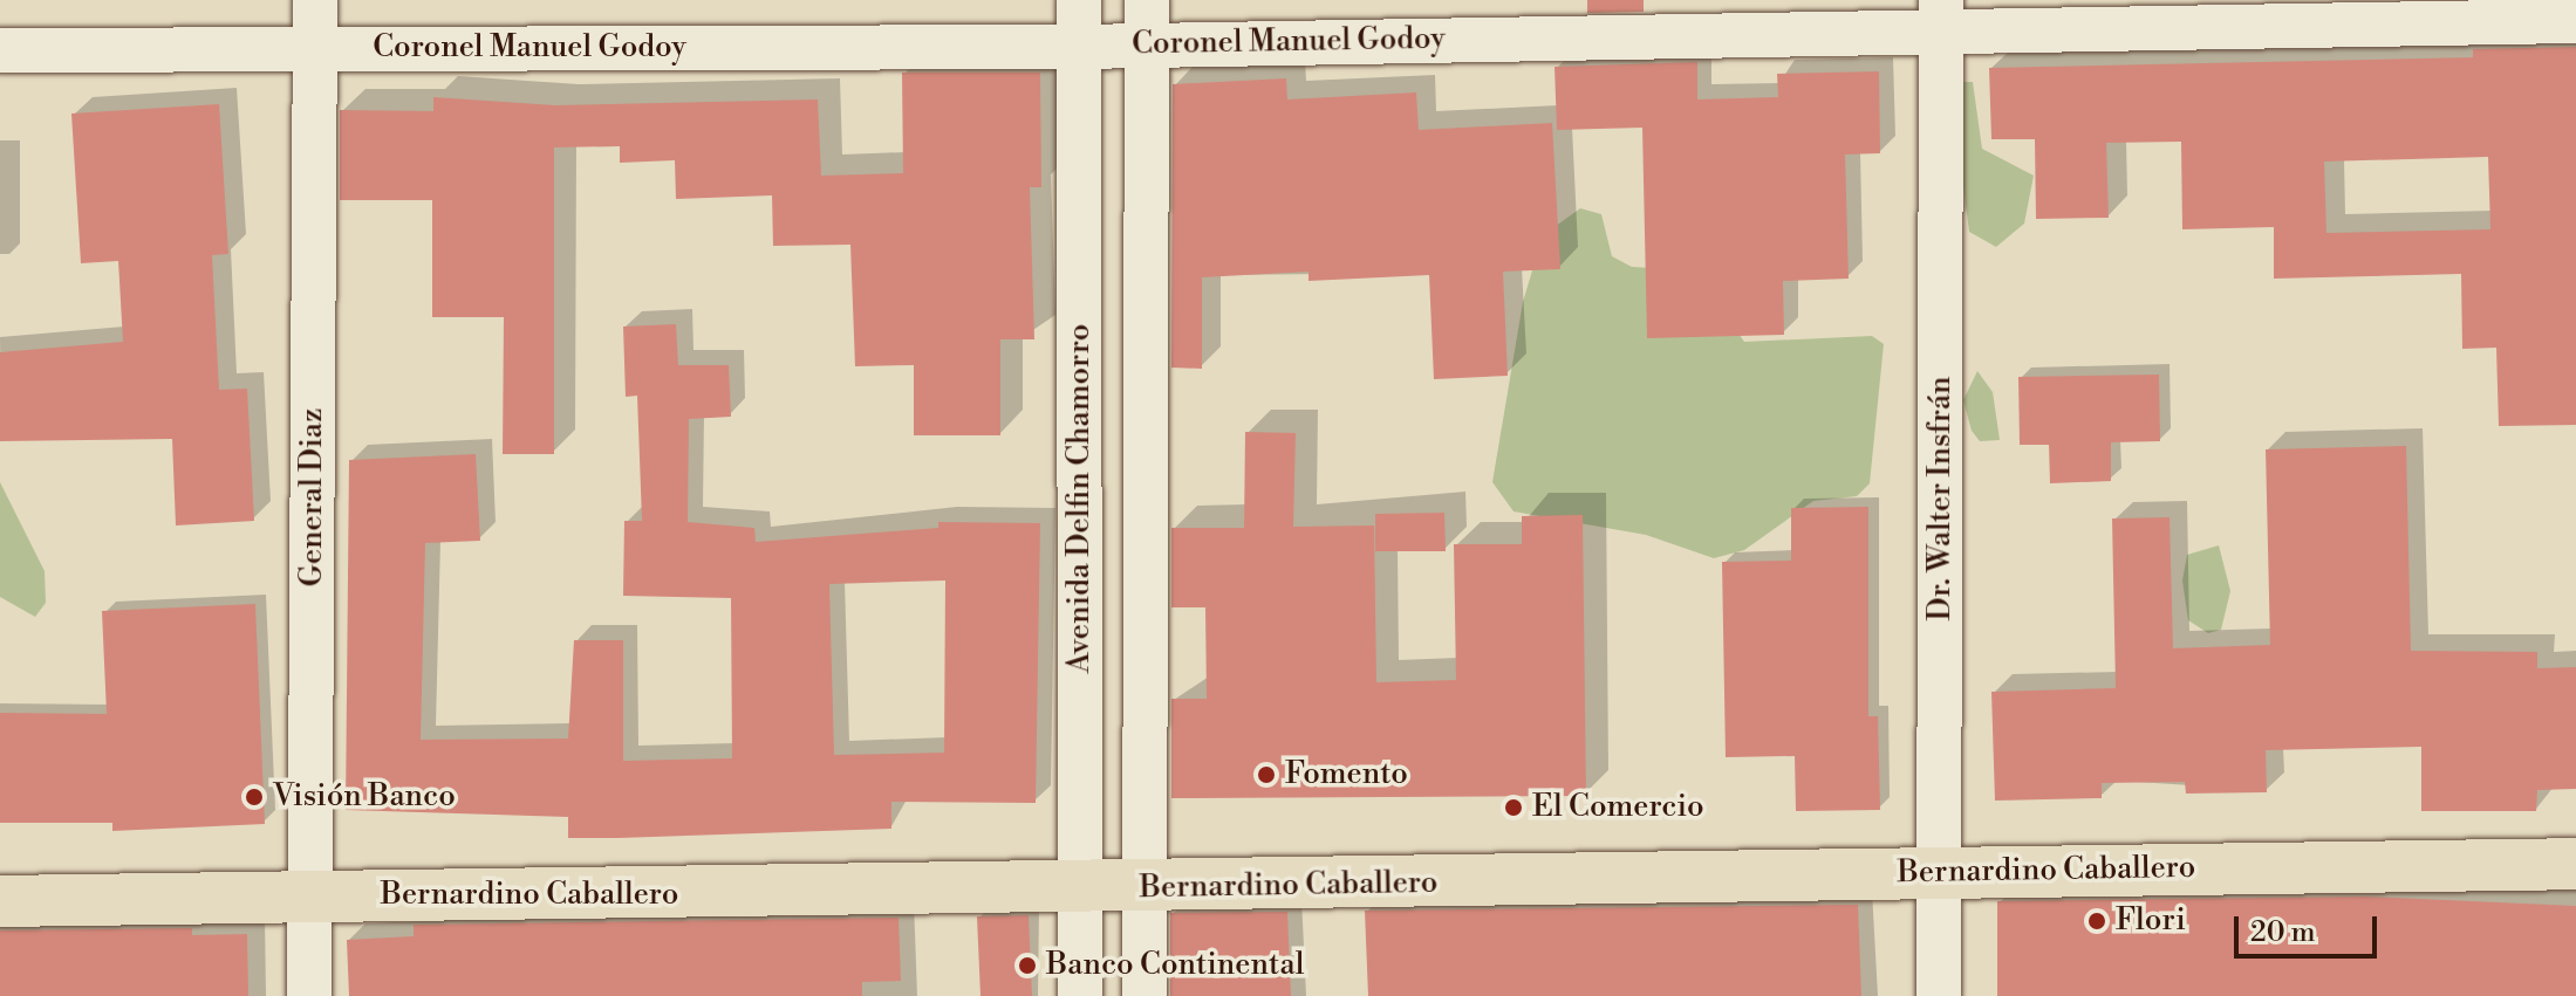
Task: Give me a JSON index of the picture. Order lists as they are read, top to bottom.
{
  "streets": {
    "highway": ["Bernardino Caballero"],
    "street": [
      "Coronel Manuel Godoy",
      "General Diaz",
      "Avenida Delfin Chamorro",
      "Dr. Walter Insfrán"
    ]
  },
  "crossings": [
    ["Coronel Manuel Godoy", "General Diaz"],
    ["Coronel Manuel Godoy", "Avenida Delfin Chamorro"],
    ["Coronel Manuel Godoy", "Dr. Walter Insfrán"],
    ["General Diaz", "Bernardino Caballero"],
    ["Avenida Delfin Chamorro", "Bernardino Caballero"],
    ["Dr. Walter Insfrán", "Bernardino Caballero"]
  ],
  "places": [
    "Fomento",
    "Visión Banco",
    "El Comercio",
    "Flori",
    "Banco Continental"
  ],
  "scale_bar": "20 m"
}
